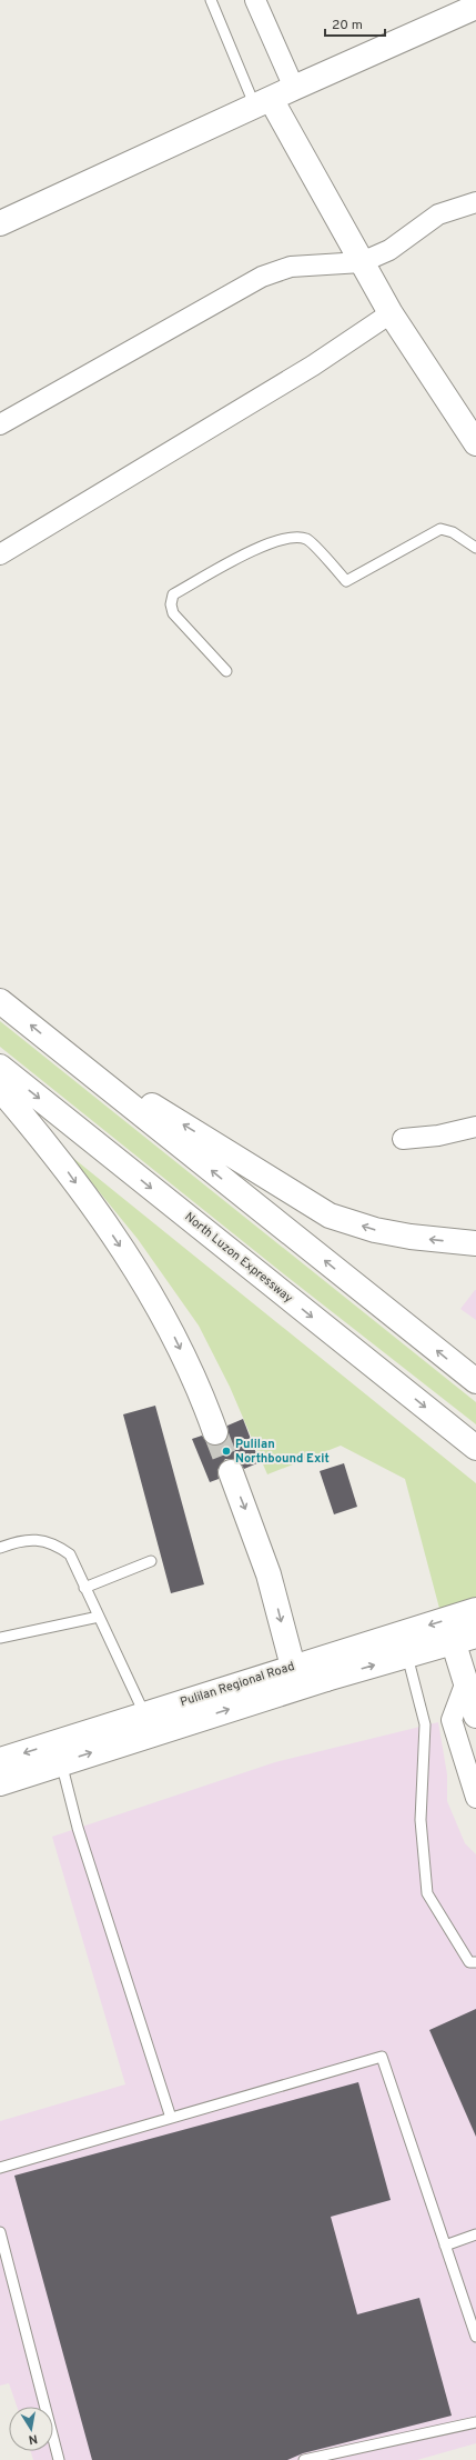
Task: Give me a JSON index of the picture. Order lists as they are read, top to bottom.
{
  "streets": {
    "main road": ["North Luzon Expressway", "Pulilan Regional Road"]
  },
  "places": ["Pulilan Northbound Exit"],
  "scale_bar": "20 m",
  "north": "bottom"
}
